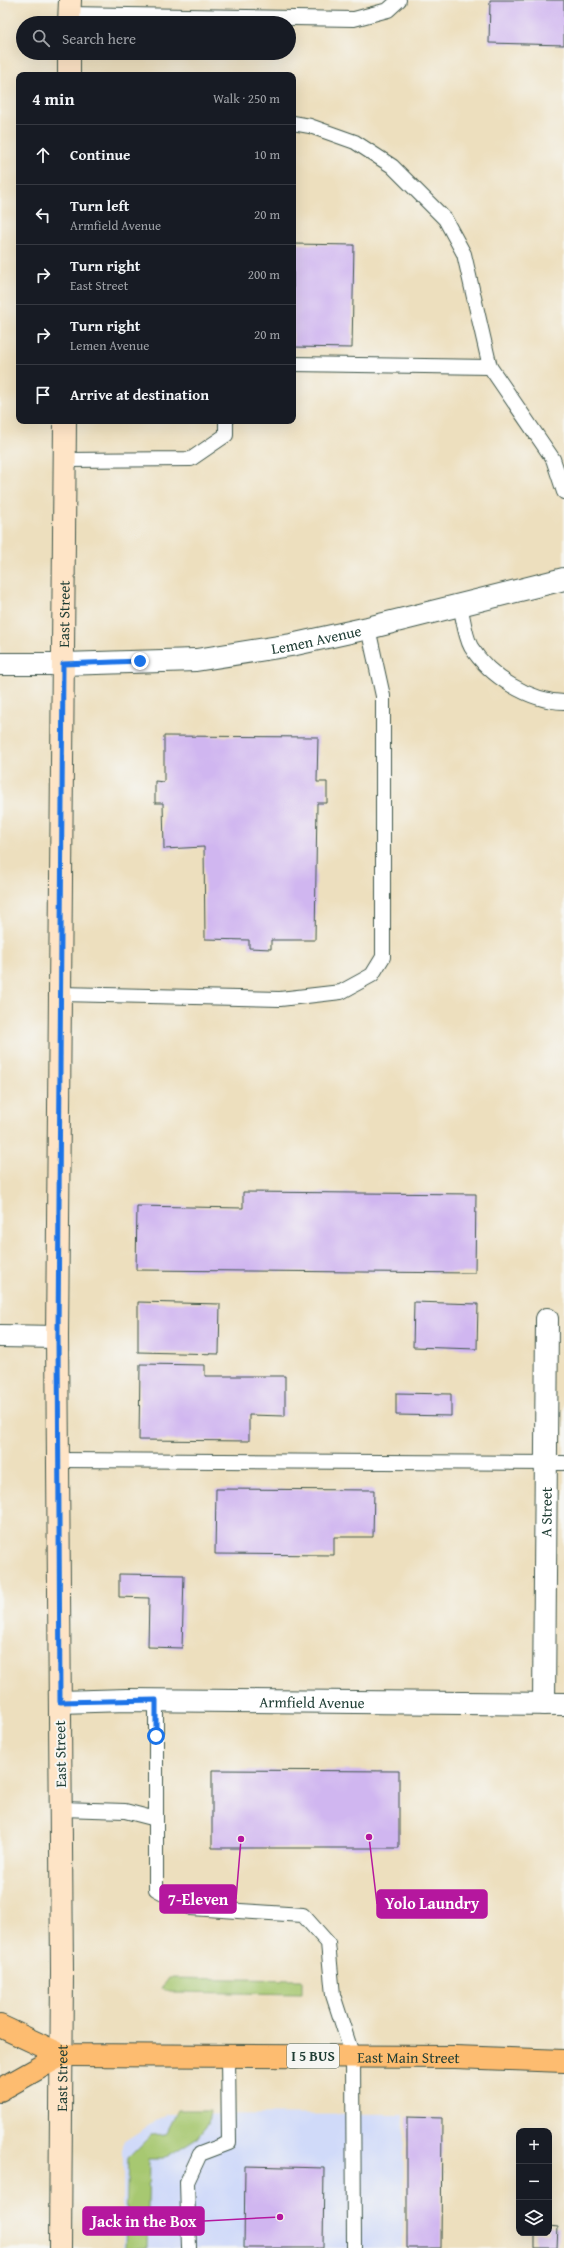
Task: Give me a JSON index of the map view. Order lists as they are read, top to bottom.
{
  "streets": {
    "main road": ["East Street", "I 5 BUS", "East Main Street"],
    "street": ["Lemen Avenue", "A Street", "Armfield Avenue"]
  },
  "crossings": [
    ["East Street", "Lemen Avenue"],
    ["East Street", "Armfield Avenue"],
    ["East Street", "I 5 BUS"],
    ["East Street", "East Main Street"],
    ["A Street", "Armfield Avenue"],
    ["I 5 BUS", "East Main Street"]
  ],
  "places": ["Yolo Laundry", "7-Eleven", "Jack in the Box"],
  "page": {
    "search": "Search here",
    "heading": ["4 min", "Walk · 250 m"],
    "list": [
      ["Continue", "10 m"],
      ["Turn left", "Armfield Avenue", "20 m"],
      ["Turn right", "East Street", "200 m"],
      ["Turn right", "Lemen Avenue", "20 m"],
      "Arrive at destination"
    ],
    "map_buttons": ["+", "−"]
  }
}
